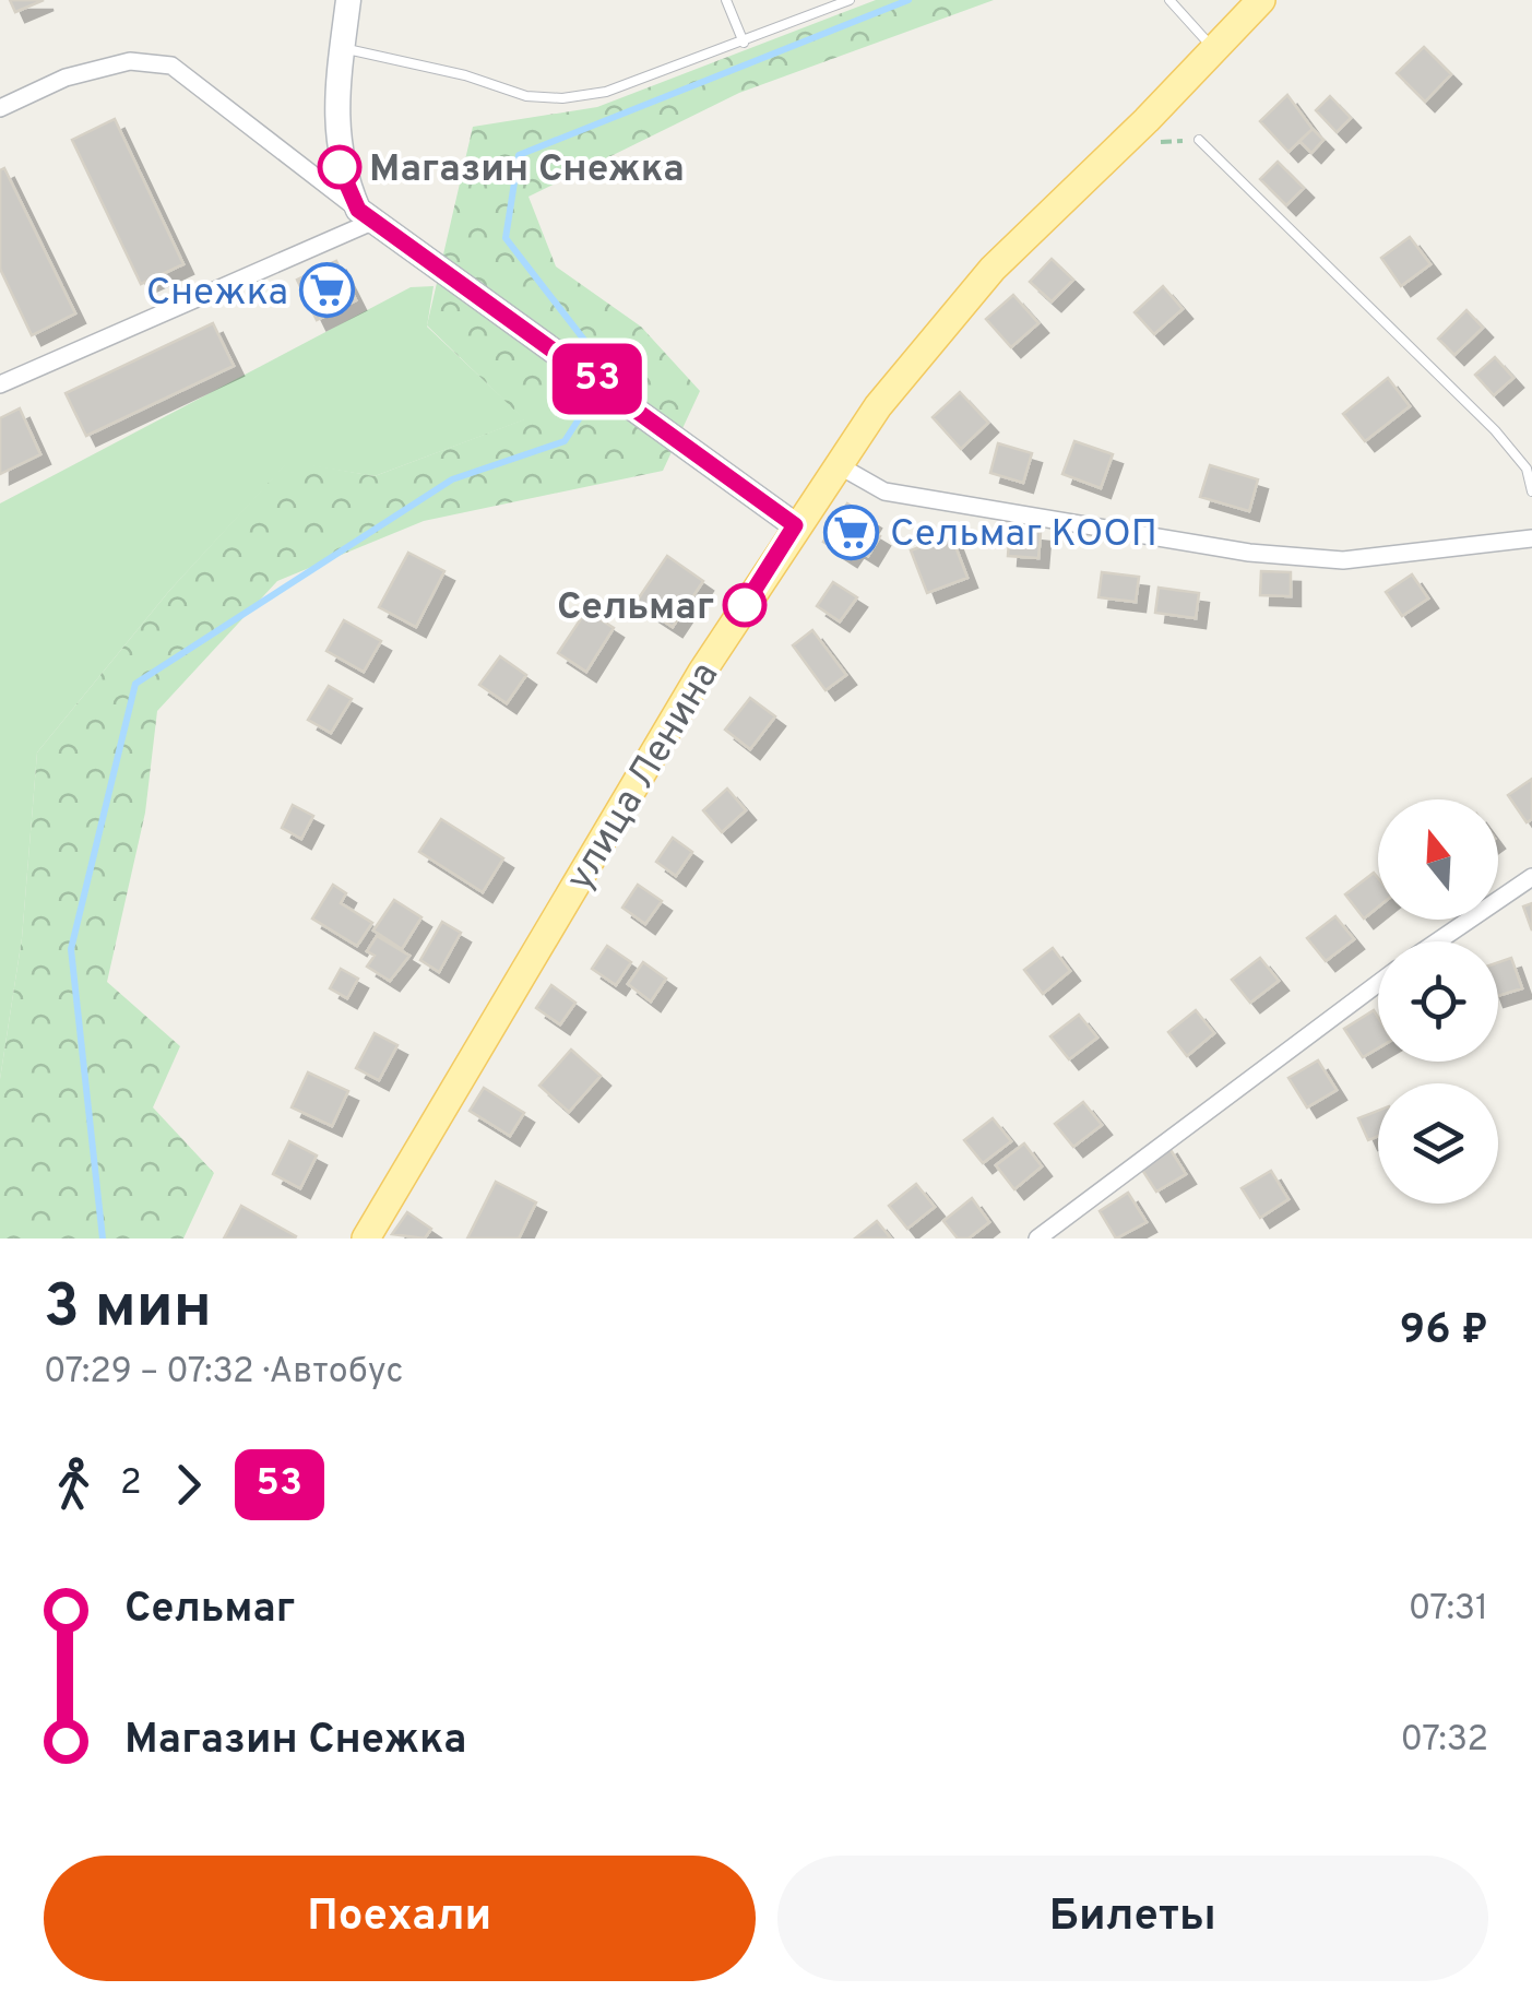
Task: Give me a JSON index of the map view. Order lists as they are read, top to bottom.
{
  "streets": {
    "main road": ["улица Ленина"]
  },
  "places": {
    "other": ["Магазин Снежка", "Сельмаг"],
    "supermarket": ["Снежка", "Сельмаг КООП"]
  },
  "lines": ["bus line 53"],
  "north": "top",
  "page": {
    "on_map": "53",
    "heading": ["3 мин", "07:29 – 07:32 · Автобус", "96 ₽"],
    "legs": ["2", "53"],
    "list": [
      {
        "name": "Сельмаг",
        "value": "07:31"
      },
      {
        "name": "Магазин Снежка",
        "value": "07:32"
      }
    ],
    "buttons": ["Поехали", "Билеты"]
  }
}
